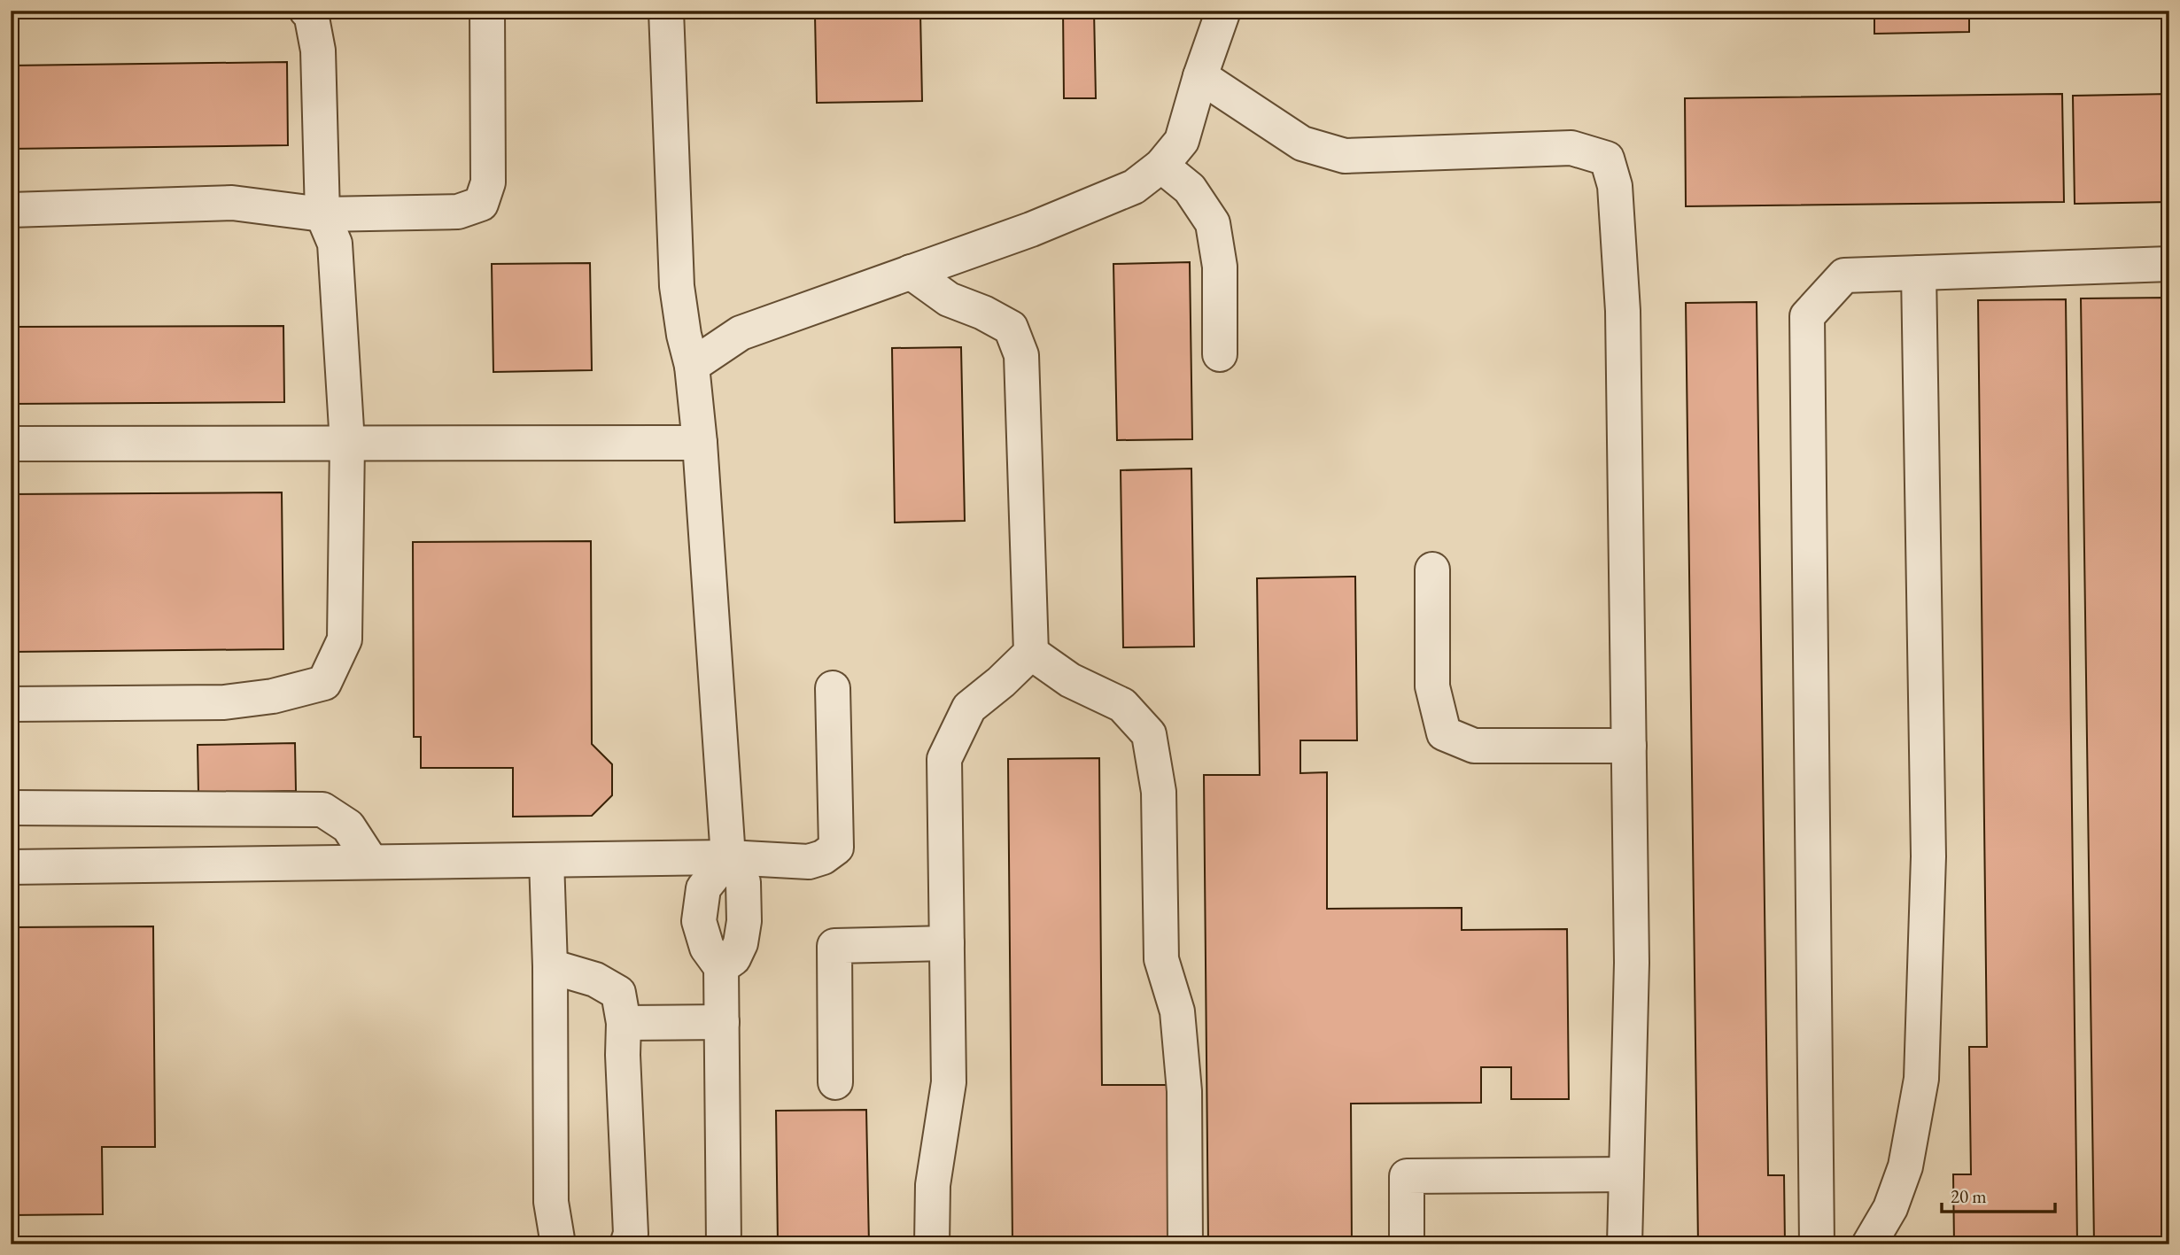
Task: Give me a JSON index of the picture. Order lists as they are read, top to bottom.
{
  "scale_bar": "20 m"
}
